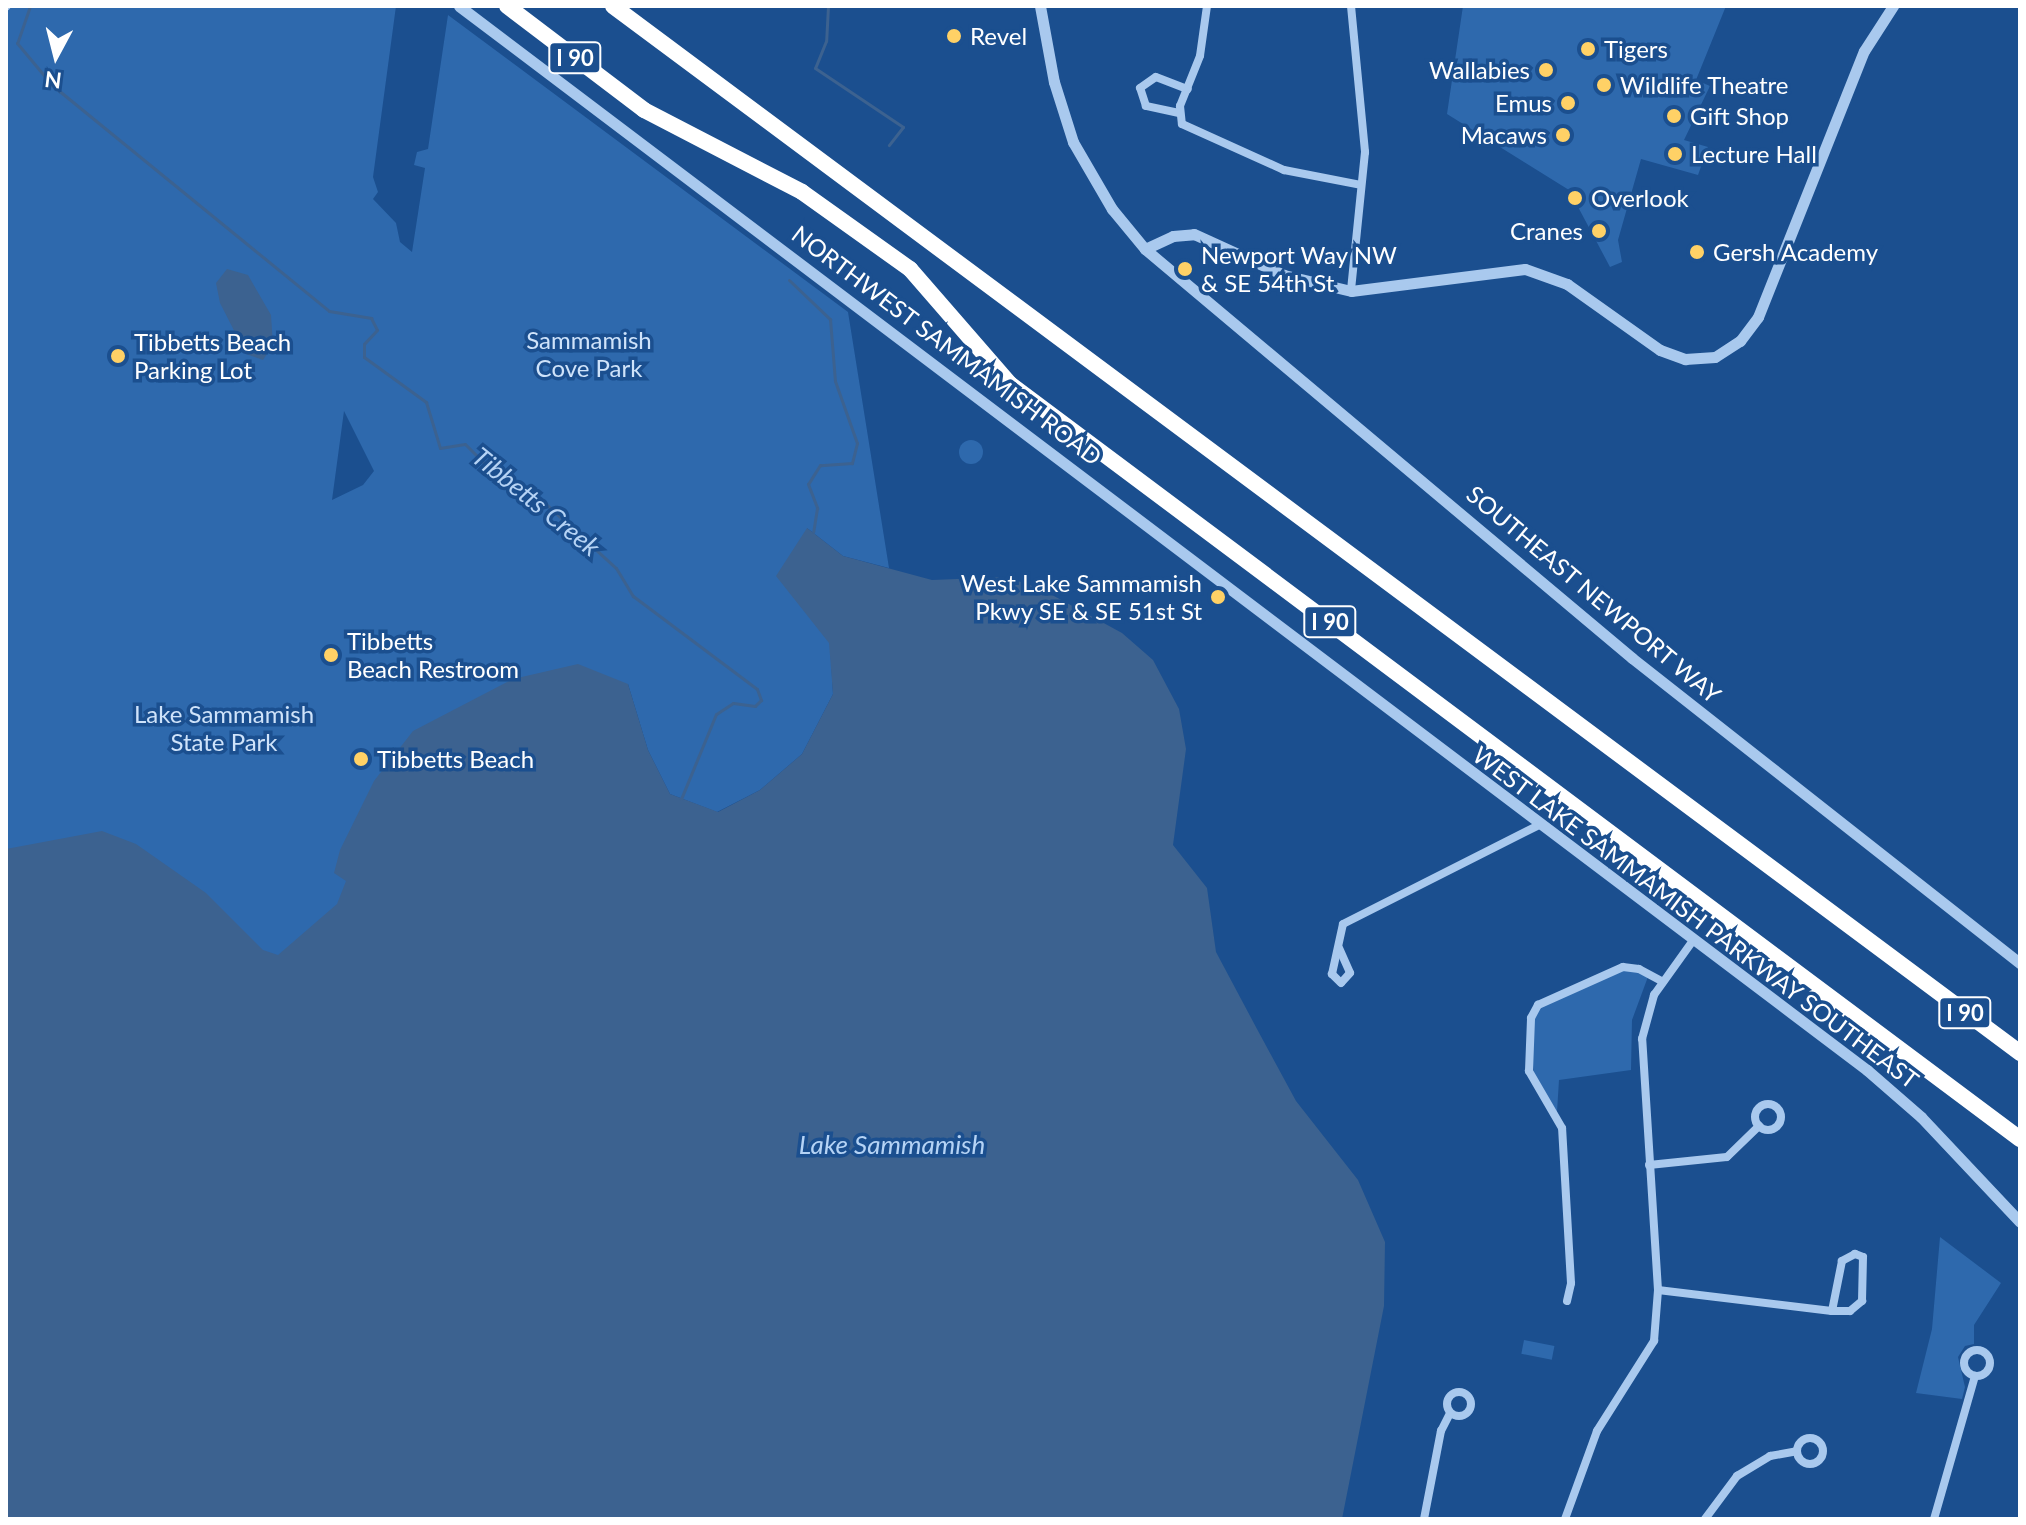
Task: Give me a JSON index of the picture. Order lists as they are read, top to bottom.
{
  "streets": {
    "highway": ["I 90"],
    "street": ["NORTHWEST SAMMAMISH ROAD", "SOUTHEAST NEWPORT WAY", "WEST LAKE SAMMAMISH PARKWAY SOUTHEAST"]
  },
  "crossings": [
    ["NORTHWEST SAMMAMISH ROAD", "WEST LAKE SAMMAMISH PARKWAY SOUTHEAST"]
  ],
  "water": ["Tibbetts Creek", "Lake Sammamish"],
  "parks": ["Sammamish Cove Park", "Lake Sammamish State Park"],
  "places": [
    "Revel",
    "Tigers",
    "Wallabies",
    "Wildlife Theatre",
    "Emus",
    "Gift Shop",
    "Macaws",
    "Lecture Hall",
    "Overlook",
    "Cranes",
    "Gersh Academy",
    "Newport Way NW & SE 54th St",
    "Tibbetts Beach Parking Lot",
    "West Lake Sammamish Pkwy SE & SE 51st St",
    "Tibbetts Beach Restroom",
    "Tibbetts Beach"
  ],
  "north": "bottom"
}
